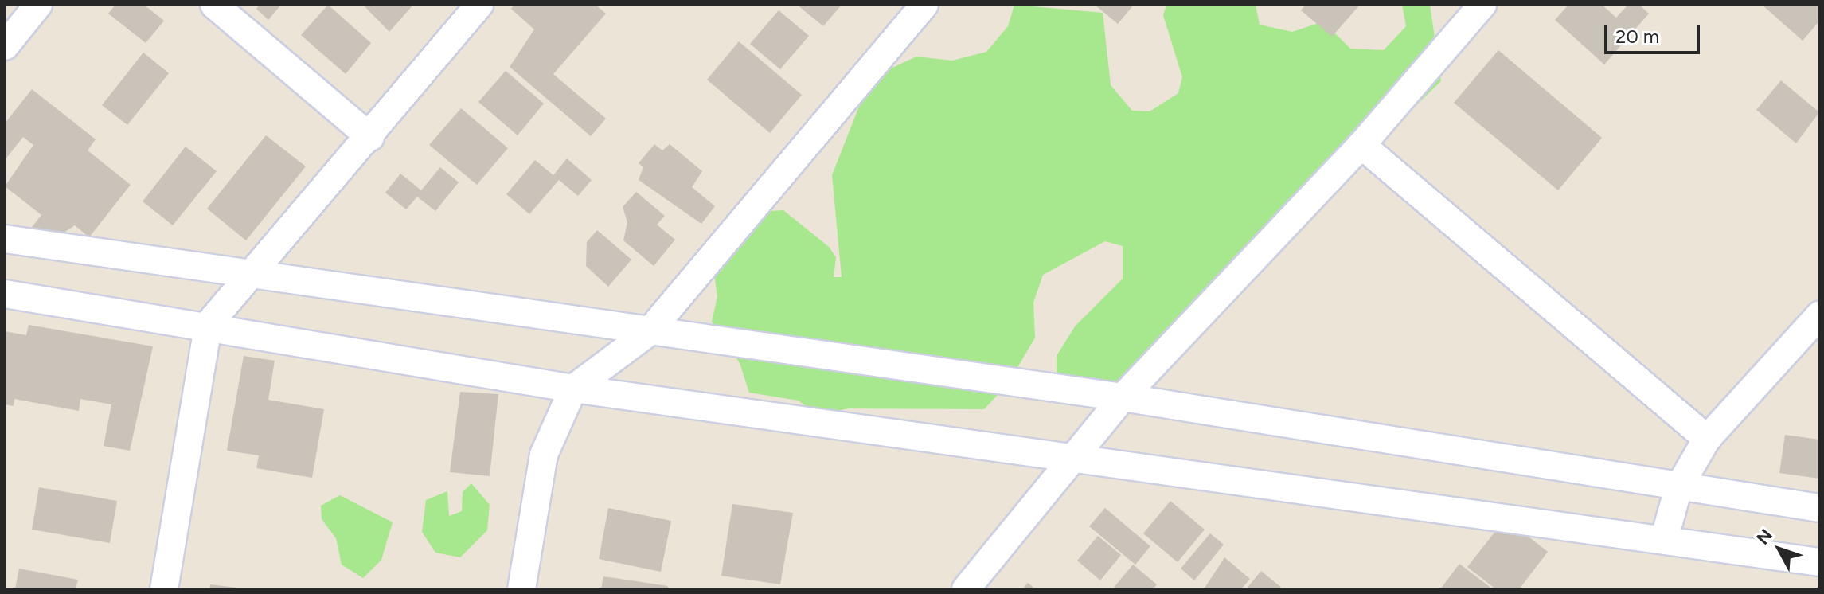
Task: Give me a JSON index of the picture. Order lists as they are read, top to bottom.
{
  "scale_bar": "20 m",
  "north": "top left"
}
